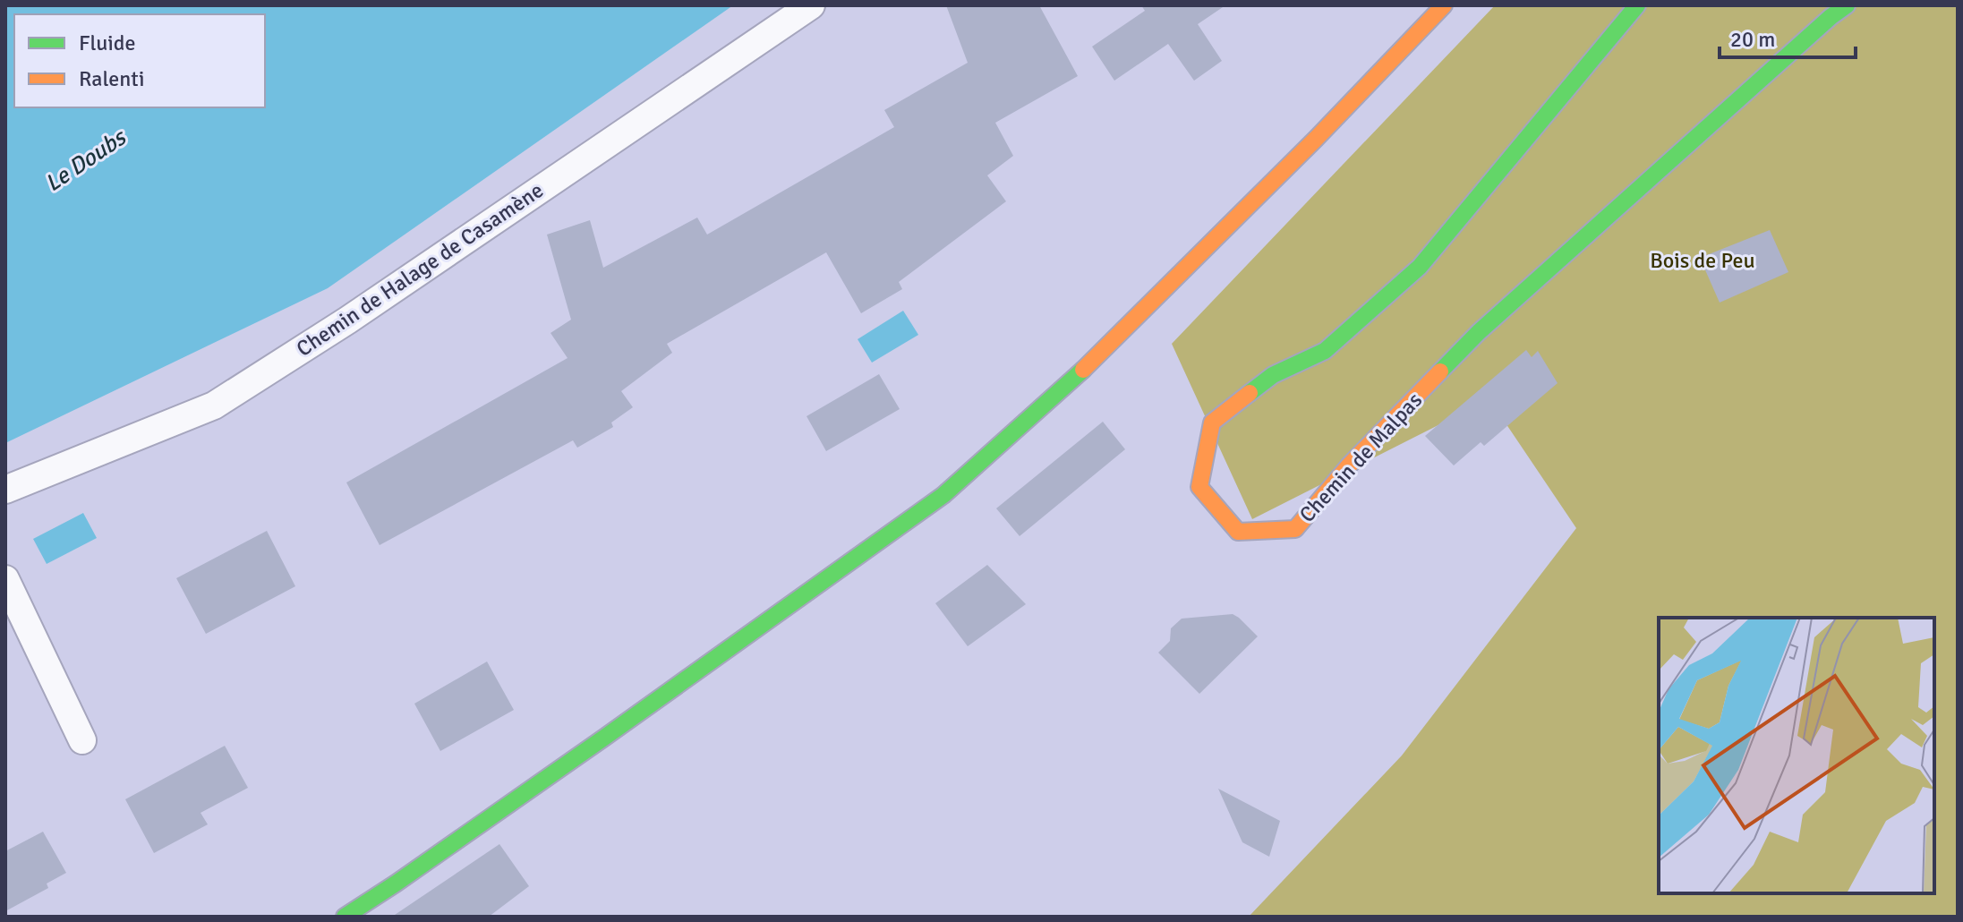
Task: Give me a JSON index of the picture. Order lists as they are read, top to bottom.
{
  "streets": {
    "street": ["Chemin de Malpas"],
    "lane": ["Chemin de Halage de Casamène"]
  },
  "water": ["Le Doubs"],
  "parks": ["Bois de Peu"],
  "legend": ["Fluide", "Ralenti"],
  "scale_bar": "20 m"
}
